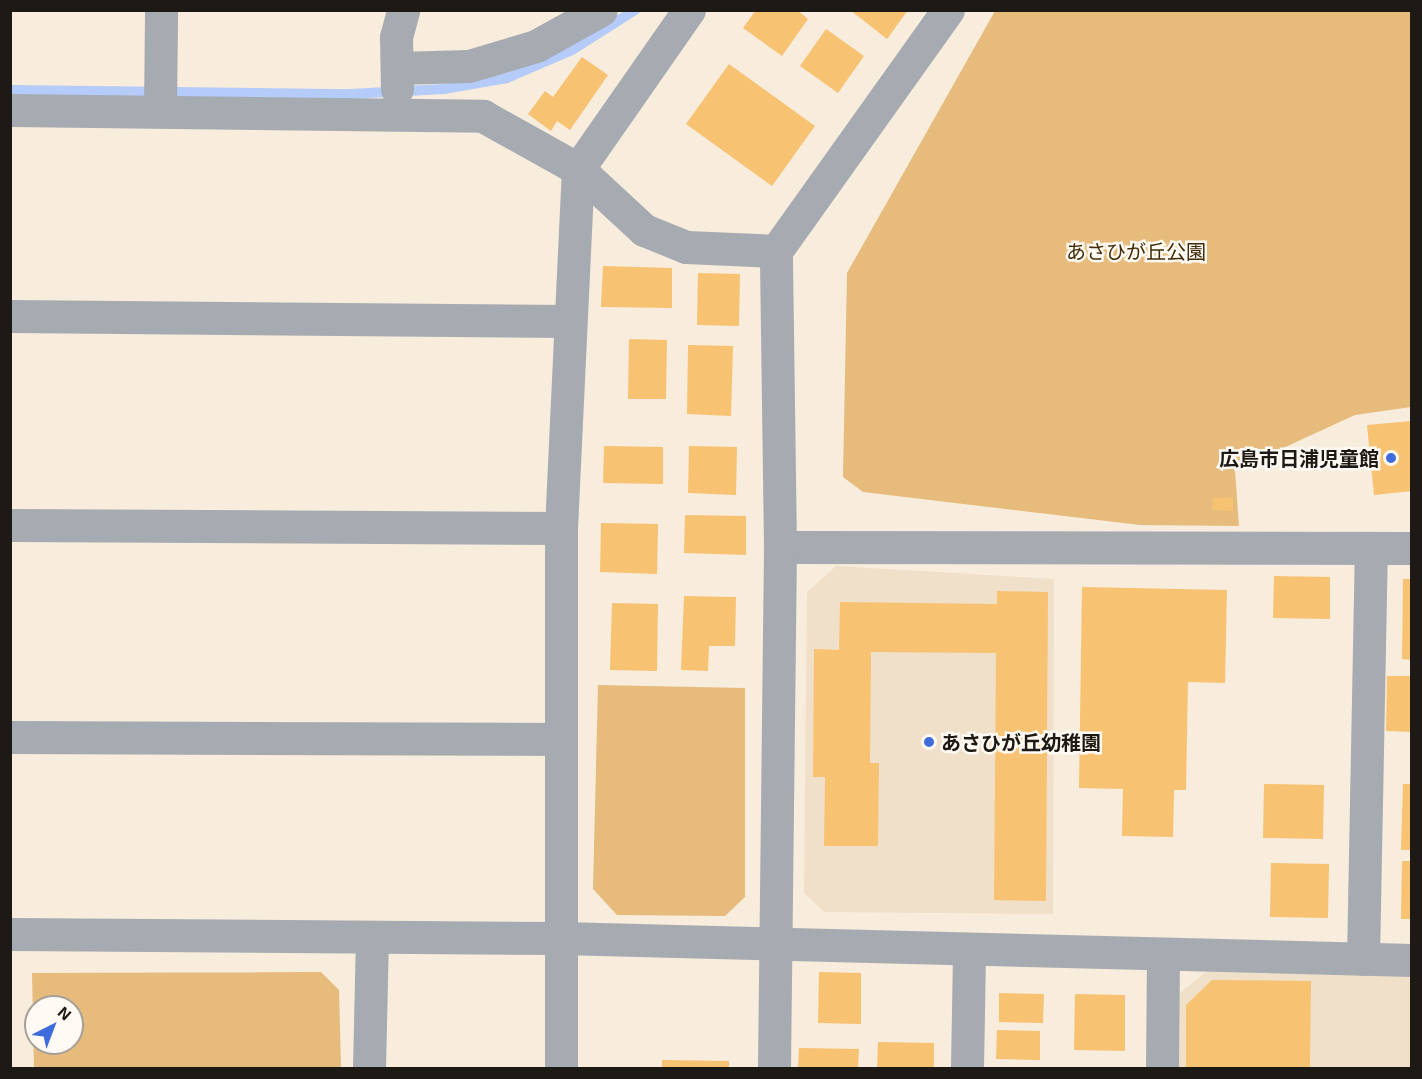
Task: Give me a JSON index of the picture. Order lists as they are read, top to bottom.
{
  "parks": ["あさひが丘公園"],
  "places": ["広島市日浦児童館", "あさひが丘幼稚園"],
  "north": "top right"
}
